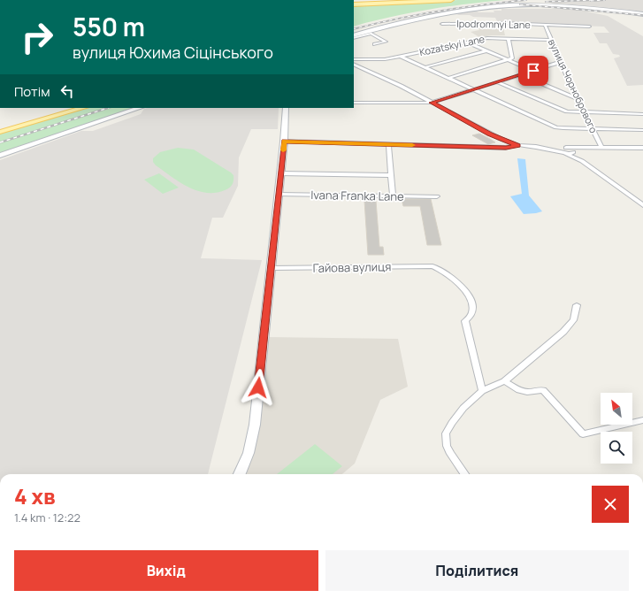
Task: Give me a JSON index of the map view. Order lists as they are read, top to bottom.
{
  "streets": {
    "street": [
      "Ipodromnyi Lane",
      "Kozatskyi Lane",
      "вулиця Чорнобрового",
      "Ivana Franka Lane",
      "Гайова вулиця"
    ]
  },
  "crossings": [
    ["Ipodromnyi Lane", "вулиця Чорнобрового"],
    ["Kozatskyi Lane", "вулиця Чорнобрового"]
  ],
  "north": "top left",
  "page": {
    "turn": ["550 m", "вулиця Юхима Сіцінського"],
    "then": "Потім",
    "heading": ["4 хв", "1.4 km · 12:22"],
    "buttons": ["Вихід", "Поділитися"]
  }
}
